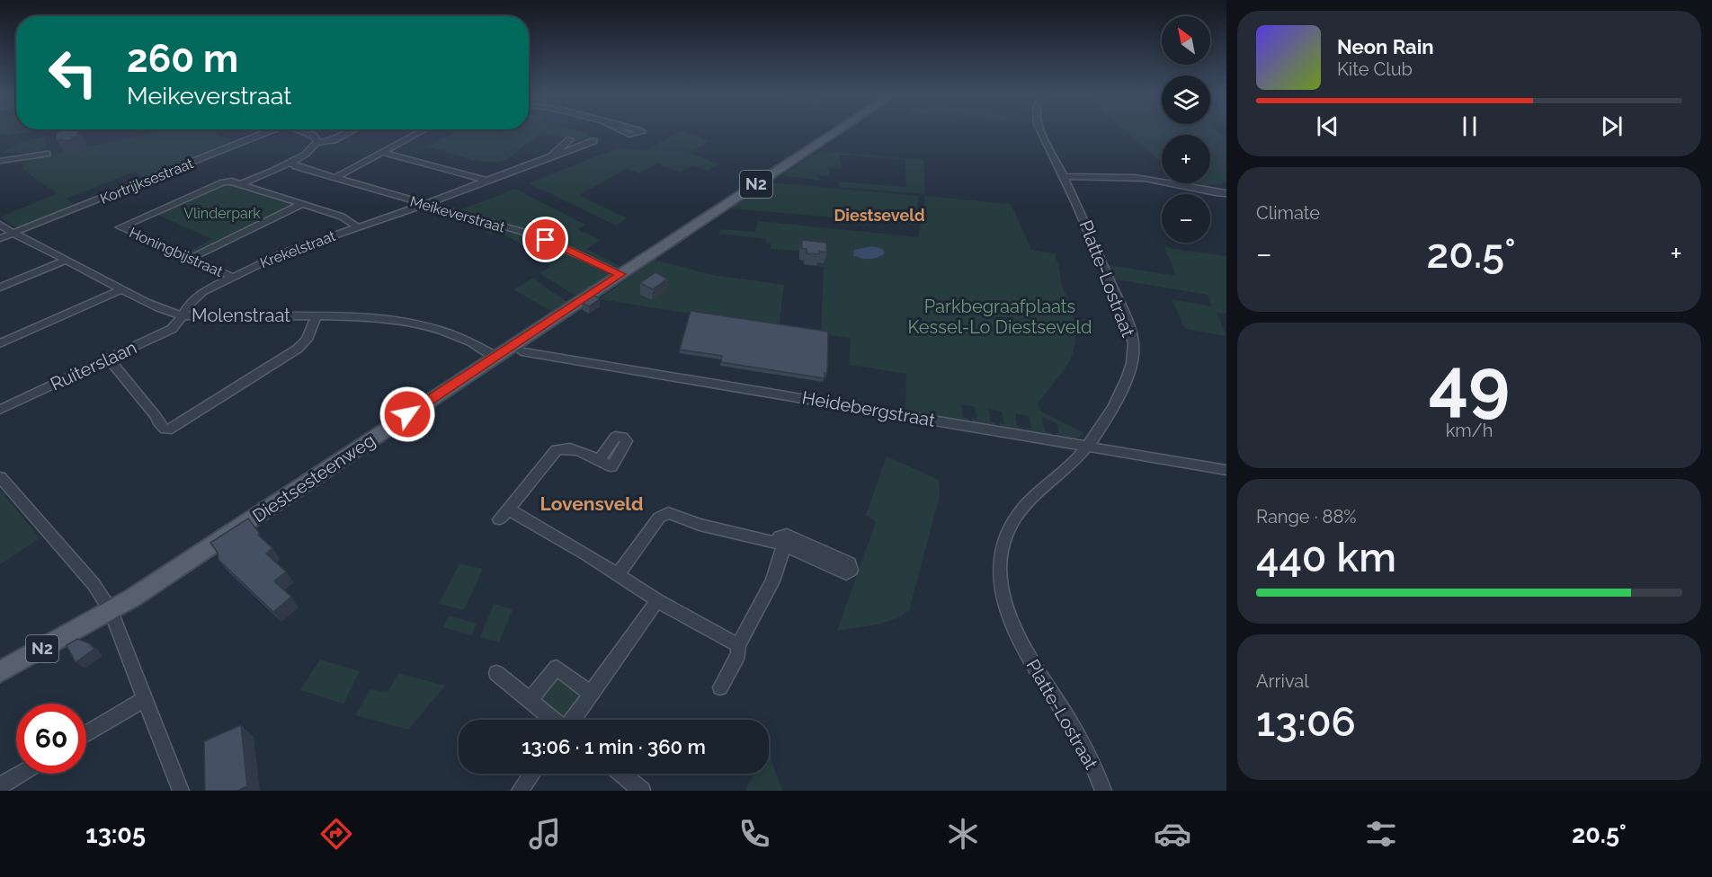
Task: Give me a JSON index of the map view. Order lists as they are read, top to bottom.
{
  "streets": {
    "main road": ["N2", "Diestsesteenweg"],
    "street": [
      "Kortrijksestraat",
      "Meikeverstraat",
      "Krekelstraat",
      "Honingbijstraat",
      "Platte-Lostraat",
      "Molenstraat",
      "Ruiterslaan",
      "Heidebergstraat"
    ]
  },
  "crossings": [
    ["Kortrijksestraat", "Molenstraat"],
    ["Meikeverstraat", "Krekelstraat"],
    ["Meikeverstraat", "Diestsesteenweg"],
    ["Krekelstraat", "Honingbijstraat"],
    ["Krekelstraat", "Molenstraat"],
    ["Krekelstraat", "Ruiterslaan"],
    ["Platte-Lostraat", "Heidebergstraat"],
    ["Molenstraat", "Ruiterslaan"],
    ["Molenstraat", "Diestsesteenweg"],
    ["Heidebergstraat", "Diestsesteenweg"]
  ],
  "districts": ["Diestseveld", "Lovensveld"],
  "parks": ["Vlinderpark", "Parkbegraafplaats Kessel-Lo Diestseveld"],
  "north": "top left",
  "page": {
    "map_buttons": ["+", "−"],
    "turn": ["260 m", "Meikeverstraat"],
    "song": ["Neon Rain", "Kite Club"],
    "tile": [
      "Climate",
      ["49", "km/h"],
      ["Range · 88%", "440 km"],
      ["Arrival", "13:06"]
    ],
    "heat": ["−", "20.5°", "+"],
    "limit": "60",
    "trip": "13:06 · 1 min · 360 m",
    "tabs": ["13:05", "20.5°"]
  }
}
